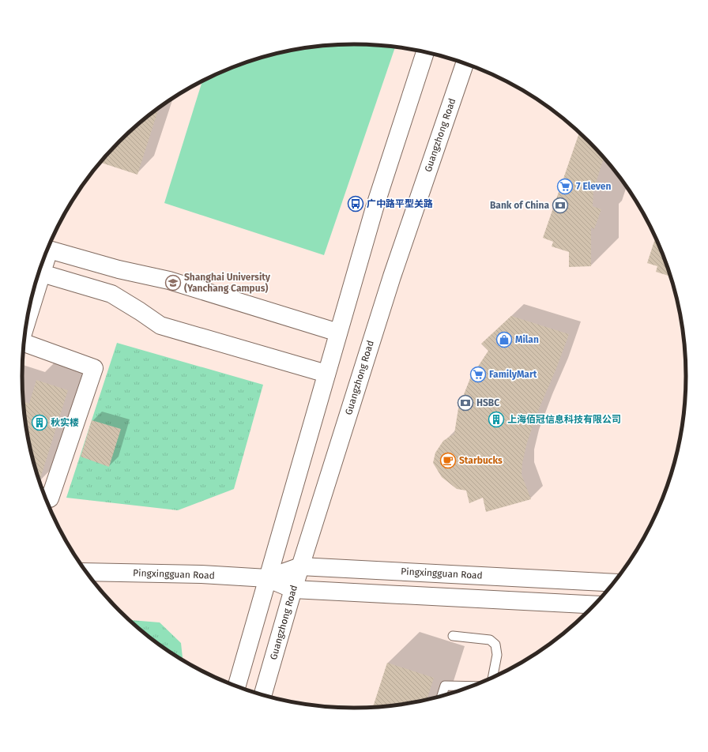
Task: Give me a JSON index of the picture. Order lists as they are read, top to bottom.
{
  "streets": {
    "street": ["Guangzhong Road", "Pingxingguan Road"]
  },
  "crossings": [
    ["Guangzhong Road", "Pingxingguan Road"]
  ],
  "places": {
    "supermarket": ["7 Eleven", "FamilyMart"],
    "bus stop": ["广中路平型关路"],
    "bank": ["Bank of China", "HSBC"],
    "school or university": ["Shanghai University (Yanchang Campus)"],
    "shop": ["Milan"],
    "building": ["上海佰冠信息科技有限公司", "秋实楼"],
    "cafe": ["Starbucks"]
  }
}
